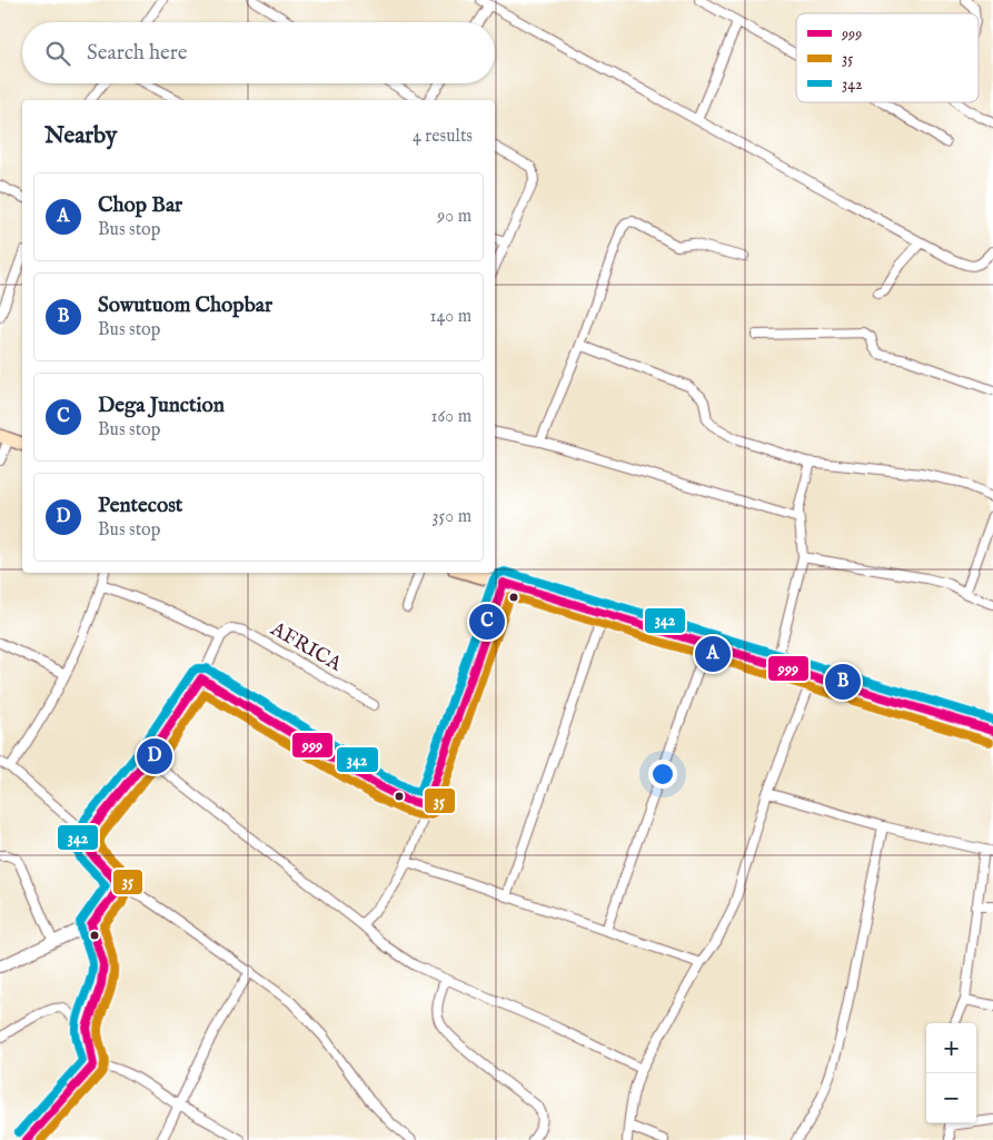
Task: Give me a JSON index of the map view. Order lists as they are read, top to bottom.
{
  "streets": {
    "street": ["AFRICA"]
  },
  "lines": ["transit line 342", "transit line 999", "transit line 35"],
  "legend": ["999", "35", "342"],
  "page": {
    "search": "Search here",
    "heading": ["Nearby", "4 results"],
    "list": [
      {
        "mark": "A",
        "name": "Chop Bar",
        "note": "Bus stop",
        "value": "90 m"
      },
      {
        "mark": "B",
        "name": "Sowutuom Chopbar",
        "note": "Bus stop",
        "value": "140 m"
      },
      {
        "mark": "C",
        "name": "Dega Junction",
        "note": "Bus stop",
        "value": "160 m"
      },
      {
        "mark": "D",
        "name": "Pentecost",
        "note": "Bus stop",
        "value": "350 m"
      }
    ],
    "pins": [
      "C",
      "A",
      "B",
      "D"
    ],
    "map_buttons": ["+", "−"]
  }
}
